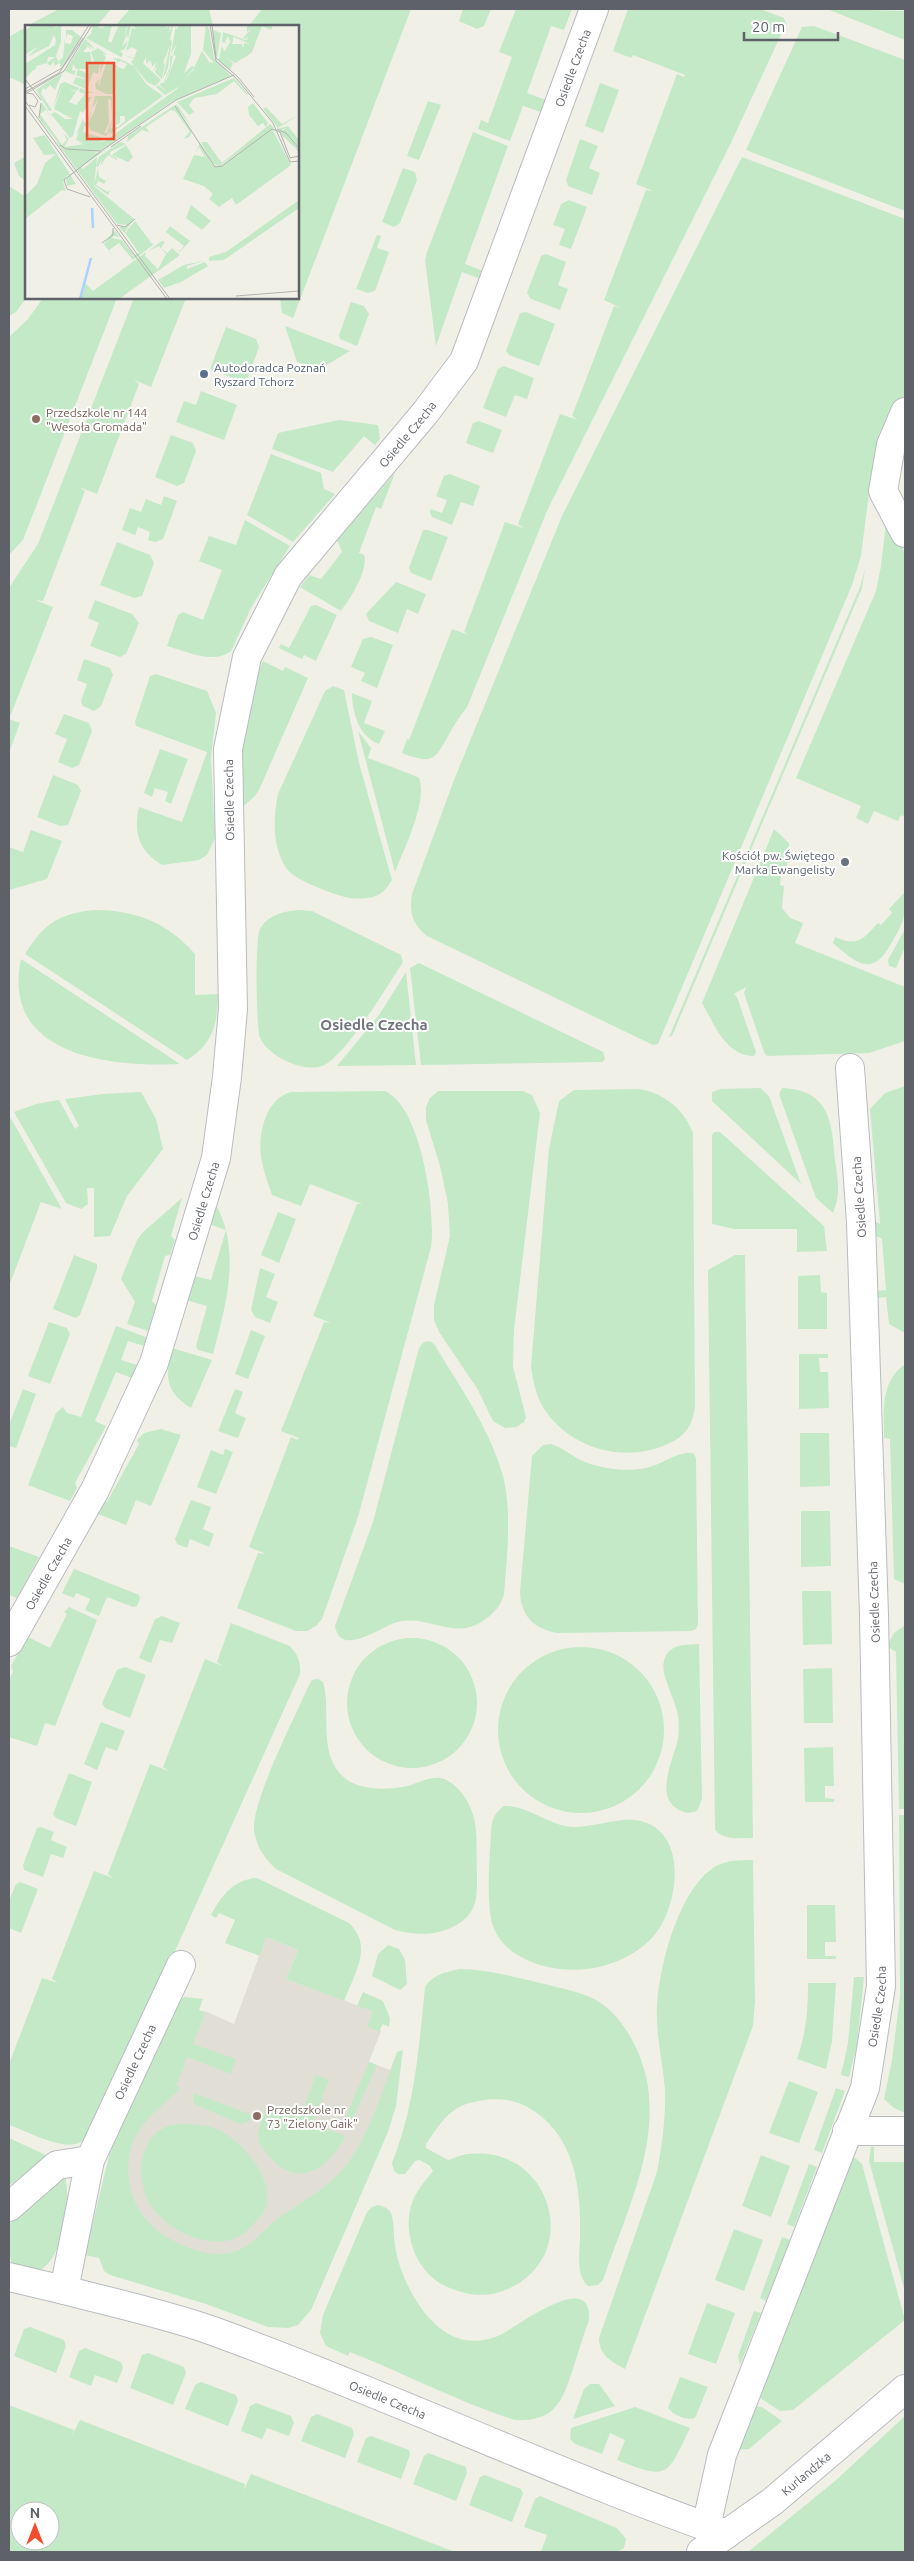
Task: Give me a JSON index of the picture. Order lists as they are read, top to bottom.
{
  "streets": {
    "street": ["Osiedle Czecha", "Kurlandzka"]
  },
  "crossings": [
    ["Osiedle Czecha", "Kurlandzka"]
  ],
  "districts": ["Osiedle Czecha"],
  "places": [
    "Autodoradca Poznań Ryszard Tchorz",
    "Przedszkole nr 144 \"Wesoła Gromada\"",
    "Kościół pw. Świętego Marka Ewangelisty",
    "Przedszkole nr 73 \"Zielony Gaik\""
  ],
  "scale_bar": "20 m",
  "north": "top"
}
